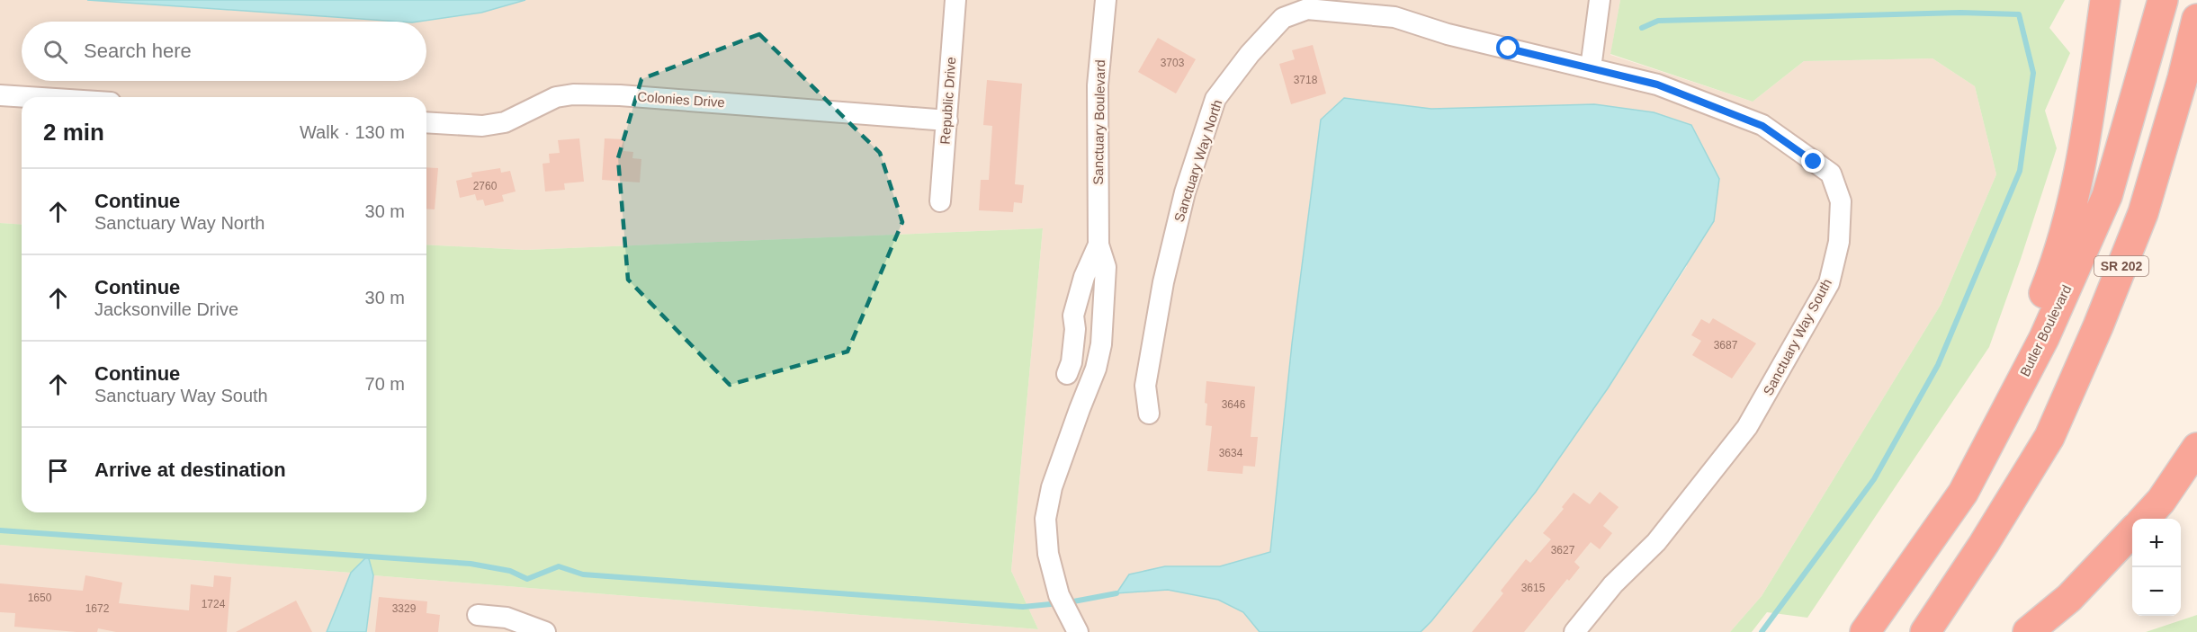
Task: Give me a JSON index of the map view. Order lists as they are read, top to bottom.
{
  "streets": {
    "highway": ["SR 202", "Butler Boulevard"],
    "street": [
      "Colonies Drive",
      "Republic Drive",
      "Sanctuary Boulevard",
      "Sanctuary Way North",
      "Sanctuary Way South"
    ]
  },
  "crossings": [
    ["Colonies Drive", "Republic Drive"],
    ["Sanctuary Way North", "Sanctuary Way South"]
  ],
  "house_numbers": [
    "3703",
    "3718",
    "2760",
    "3687",
    "3646",
    "3634",
    "3627",
    "3615",
    "1650",
    "1724",
    "1672",
    "3329"
  ],
  "page": {
    "search": "Search here",
    "heading": ["2 min", "Walk · 130 m"],
    "list": [
      ["Continue", "Sanctuary Way North", "30 m"],
      ["Continue", "Jacksonville Drive", "30 m"],
      ["Continue", "Sanctuary Way South", "70 m"],
      "Arrive at destination"
    ],
    "map_buttons": ["+", "−"]
  }
}
